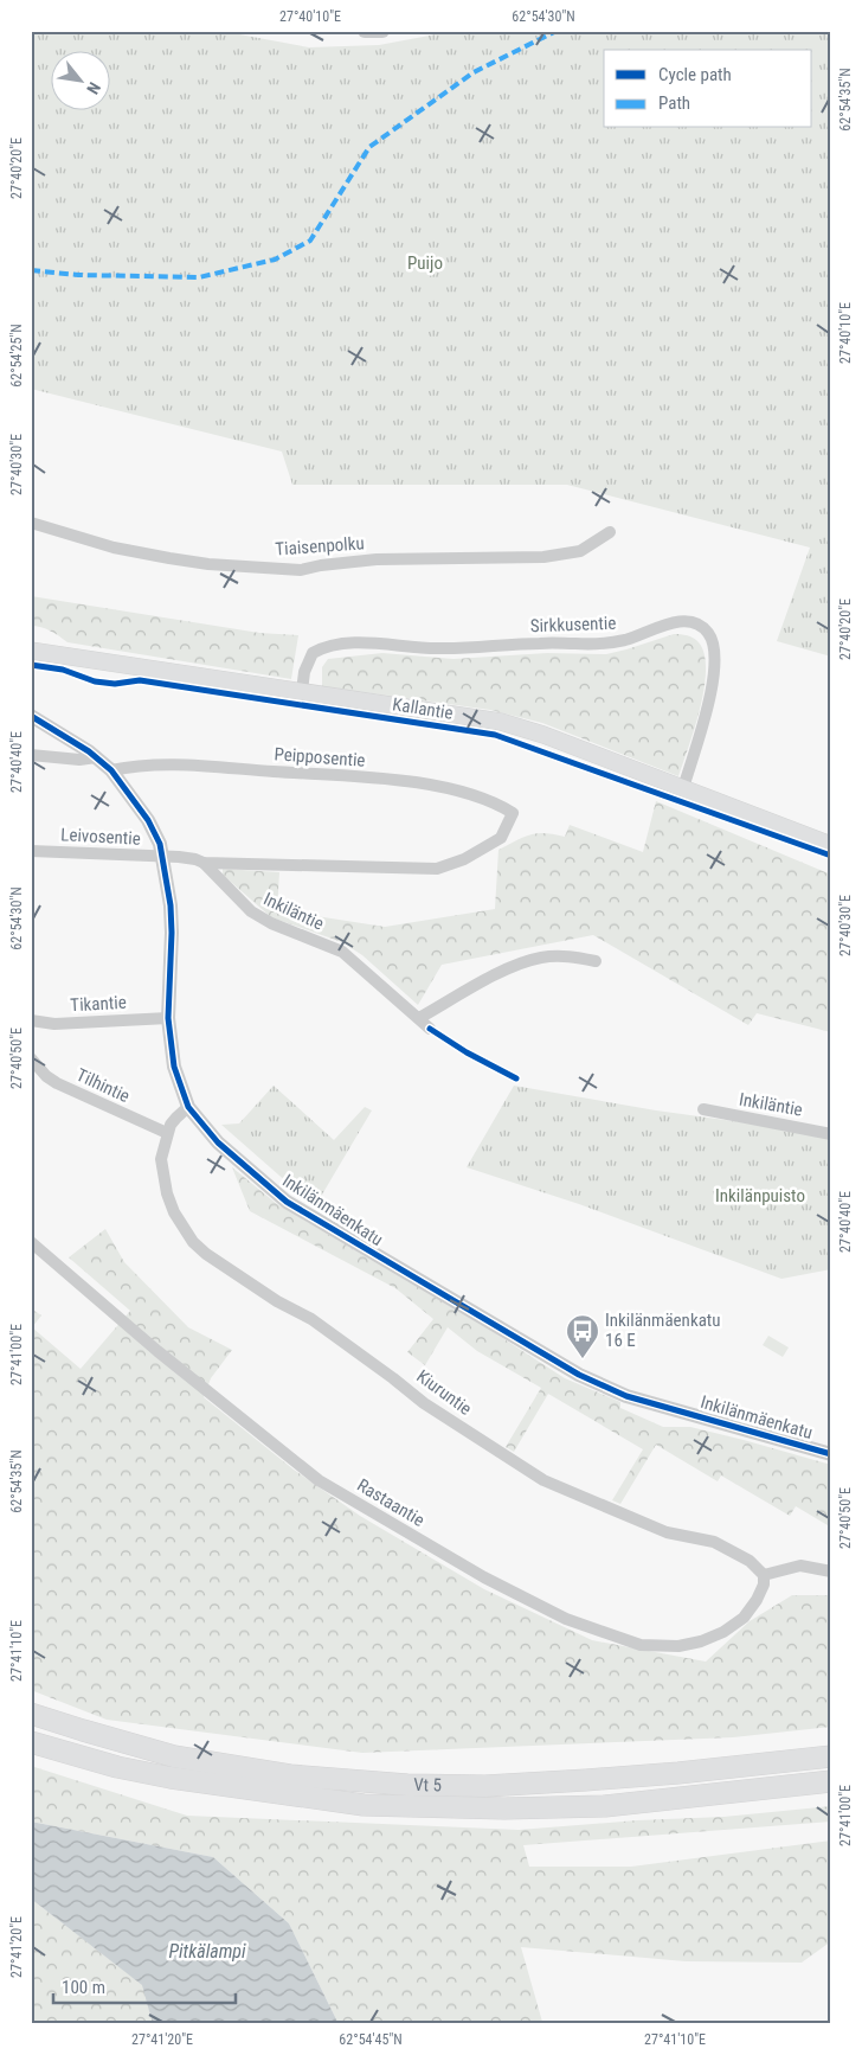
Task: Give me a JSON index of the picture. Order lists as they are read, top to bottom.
{
  "streets": {
    "highway": ["Vt 5"],
    "main road": ["Kallantie"],
    "street": [
      "Tiaisenpolku",
      "Sirkkusentie",
      "Peipposentie",
      "Leivosentie",
      "Inkiläntie",
      "Tikantie",
      "Tilhintie",
      "Inkilänmäenkatu",
      "Kiuruntie",
      "Rastaantie"
    ]
  },
  "crossings": [
    ["Sirkkusentie", "Kallantie"],
    ["Peipposentie", "Leivosentie"],
    ["Peipposentie", "Inkilänmäenkatu"],
    ["Leivosentie", "Inkiläntie"],
    ["Leivosentie", "Inkilänmäenkatu"],
    ["Tikantie", "Inkilänmäenkatu"],
    ["Tilhintie", "Kiuruntie"],
    ["Inkilänmäenkatu", "Kiuruntie"],
    ["Kiuruntie", "Rastaantie"]
  ],
  "water": ["Pitkälampi"],
  "parks": ["Puijo", "Inkilänpuisto"],
  "places": {
    "bus stop": ["Inkilänmäenkatu 16 E"]
  },
  "legend": ["Cycle path", "Path"],
  "scale_bar": "100 m",
  "north": "bottom right",
  "coordinates": [
    "27°40'10\"E",
    "62°54'30\"N",
    "62°54'35\"N",
    "27°40'20\"E",
    "62°54'25\"N",
    "27°40'30\"E",
    "27°40'40\"E",
    "27°40'50\"E",
    "27°41'00\"E",
    "27°41'10\"E",
    "27°41'20\"E",
    "62°54'45\"N"
  ]
}
